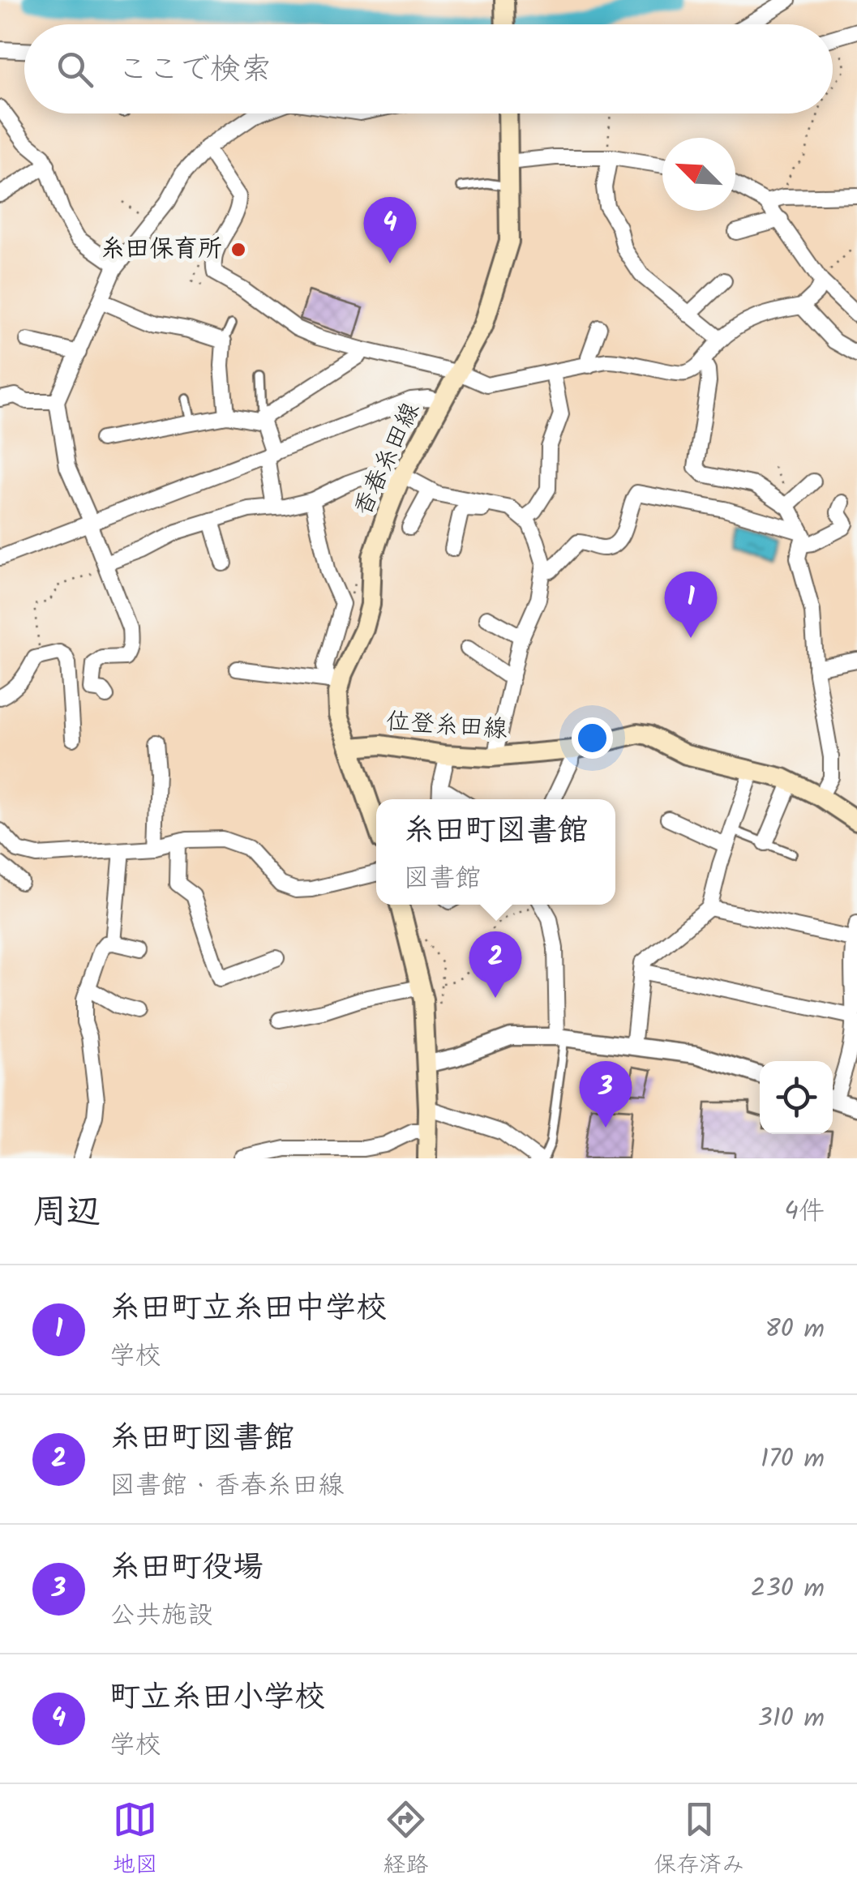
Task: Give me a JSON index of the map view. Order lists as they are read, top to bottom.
{
  "streets": {
    "main road": ["香春糸田線", "位登糸田線"]
  },
  "crossings": [
    ["香春糸田線", "位登糸田線"]
  ],
  "places": ["糸田保育所"],
  "north": "top left",
  "page": {
    "search": "ここで検索",
    "pins": [
      "4",
      "1",
      "2",
      "3"
    ],
    "popup": ["糸田町図書館", "図書館"],
    "heading": ["周辺", "4件"],
    "list": [
      {
        "mark": "1",
        "name": "糸田町立糸田中学校",
        "note": "学校",
        "value": "80 m"
      },
      {
        "mark": "2",
        "name": "糸田町図書館",
        "note": "図書館 · 香春糸田線",
        "value": "170 m"
      },
      {
        "mark": "3",
        "name": "糸田町役場",
        "note": "公共施設",
        "value": "230 m"
      },
      {
        "mark": "4",
        "name": "町立糸田小学校",
        "note": "学校",
        "value": "310 m"
      }
    ],
    "nav": ["地図", "経路", "保存済み"]
  }
}
